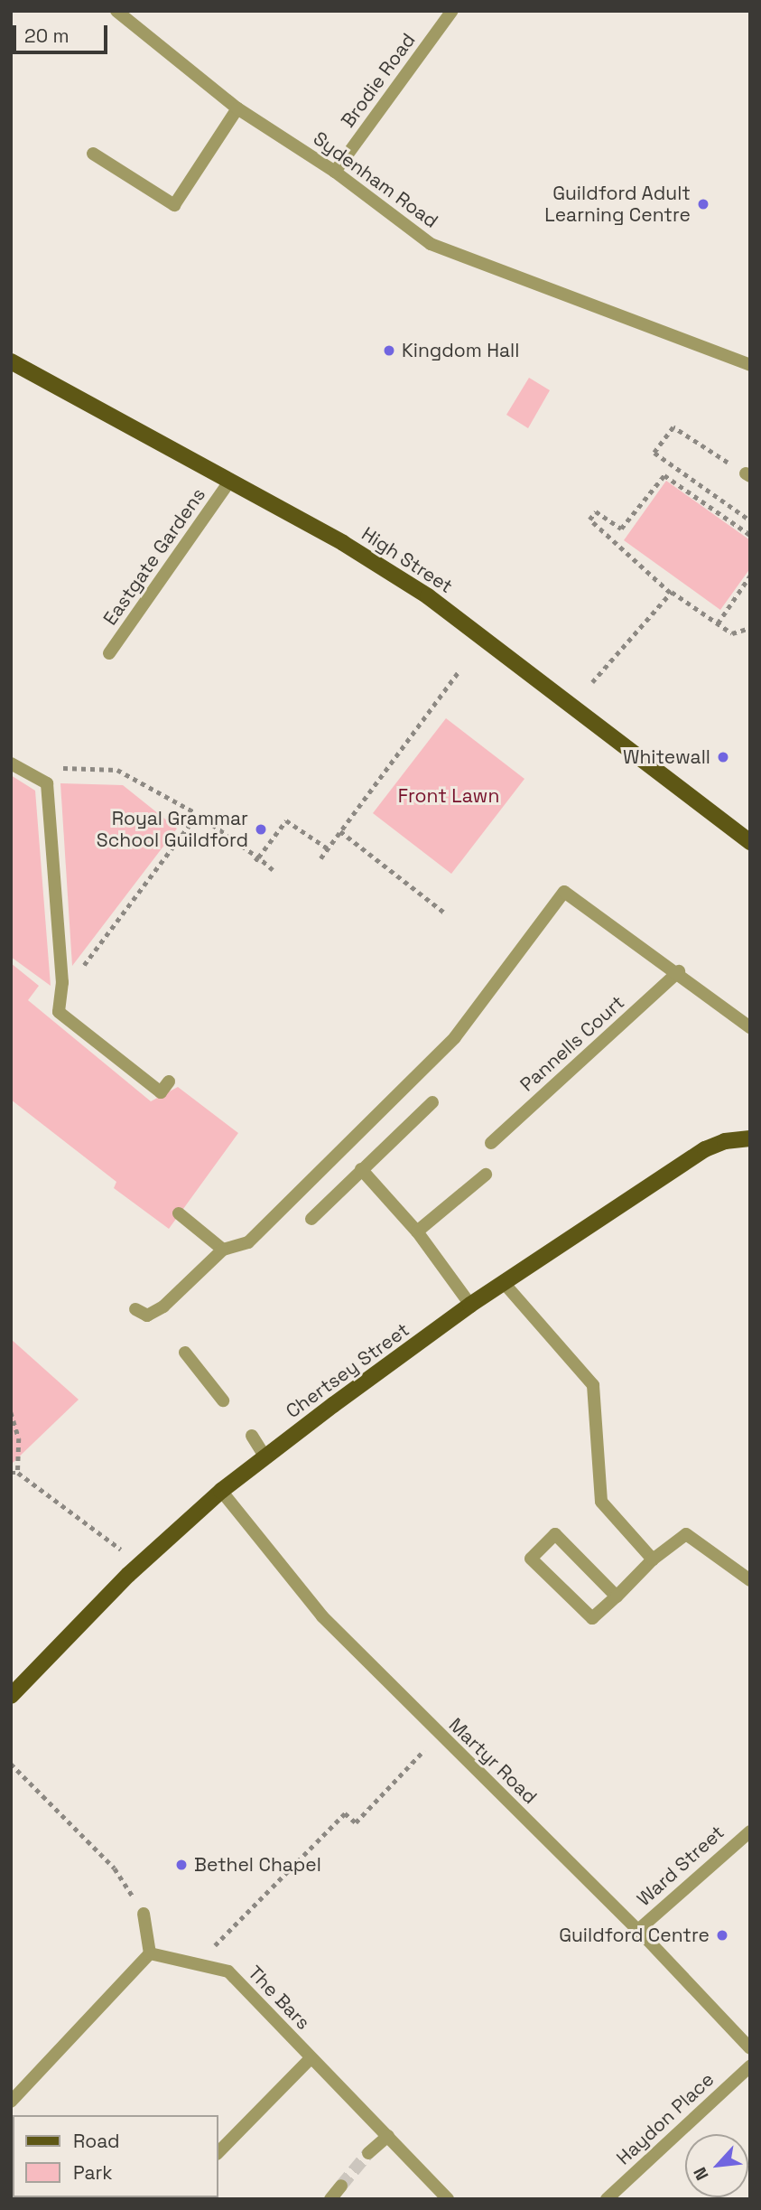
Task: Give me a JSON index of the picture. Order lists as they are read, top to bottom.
{
  "streets": {
    "main road": ["High Street", "Chertsey Street"],
    "street": [
      "Brodie Road",
      "Sydenham Road",
      "Eastgate Gardens",
      "Pannells Court",
      "Martyr Road",
      "Ward Street",
      "The Bars",
      "Haydon Place"
    ]
  },
  "crossings": [
    ["Brodie Road", "Sydenham Road"],
    ["Eastgate Gardens", "High Street"],
    ["Chertsey Street", "Martyr Road"],
    ["Martyr Road", "Ward Street"]
  ],
  "parks": ["Front Lawn"],
  "places": [
    "Guildford Adult Learning Centre",
    "Kingdom Hall",
    "Whitewall",
    "Royal Grammar School Guildford",
    "Bethel Chapel",
    "Guildford Centre"
  ],
  "legend": ["Road", "Park"],
  "scale_bar": "20 m",
  "north": "bottom left"
}
